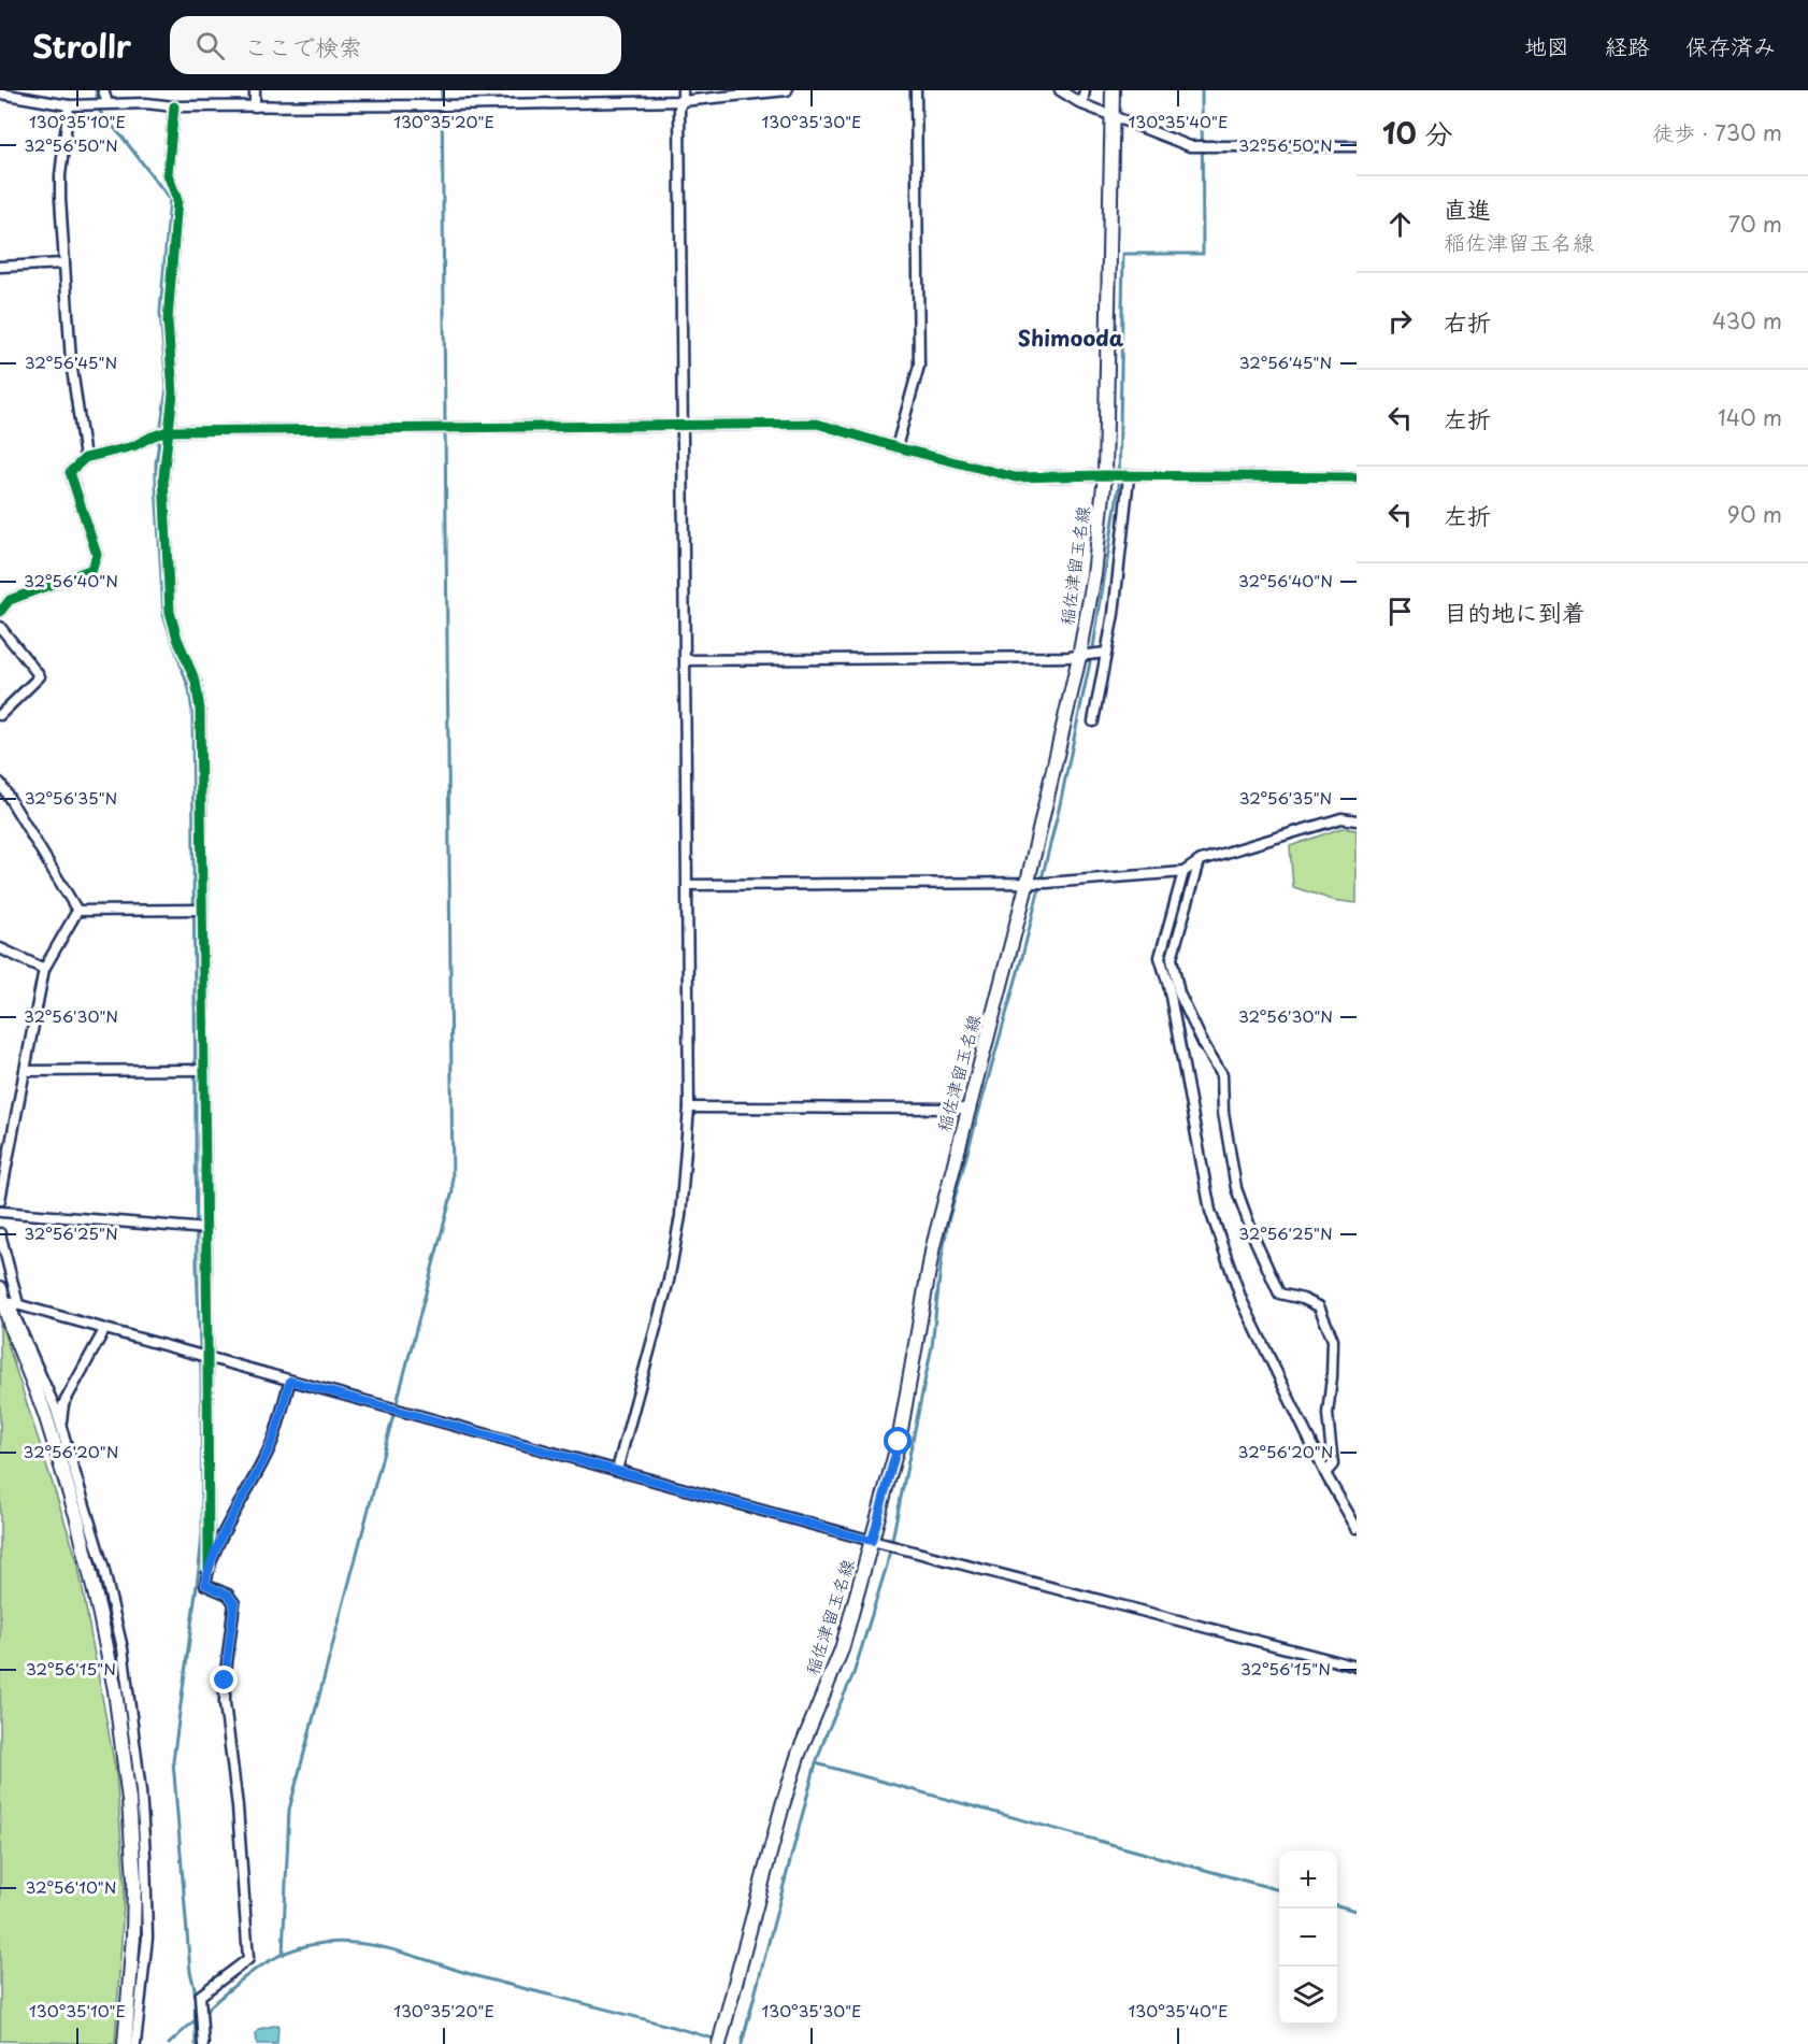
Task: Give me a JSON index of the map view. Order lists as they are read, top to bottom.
{
  "streets": {
    "main road": ["稲佐津留玉名線"]
  },
  "districts": ["Shimooda"],
  "page": {
    "header": "Strollr",
    "search": "ここで検索",
    "nav": ["地図", "経路", "保存済み"],
    "heading": ["10 分", "徒歩 · 730 m"],
    "list": [
      ["直進", "稲佐津留玉名線", "70 m"],
      ["右折", "430 m"],
      ["左折", "140 m"],
      ["左折", "90 m"],
      "目的地に到着"
    ],
    "map_buttons": ["+", "−"]
  },
  "coordinates": [
    "130°35'10\"E",
    "130°35'20\"E",
    "130°35'30\"E",
    "130°35'40\"E",
    "32°56'50\"N",
    "32°56'45\"N",
    "32°56'40\"N",
    "32°56'35\"N",
    "32°56'30\"N",
    "32°56'25\"N",
    "32°56'20\"N",
    "32°56'15\"N",
    "32°56'10\"N"
  ]
}
